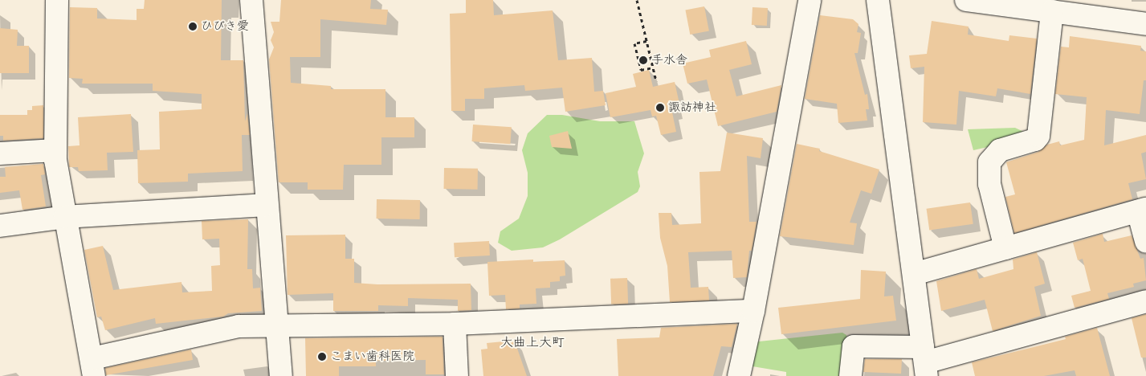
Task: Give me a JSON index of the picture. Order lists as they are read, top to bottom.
{
  "districts": ["大曲上大町"],
  "places": [
    "ひびき愛",
    "手水舎",
    "諏訪神社",
    "こまい歯科医院"
  ]
}
